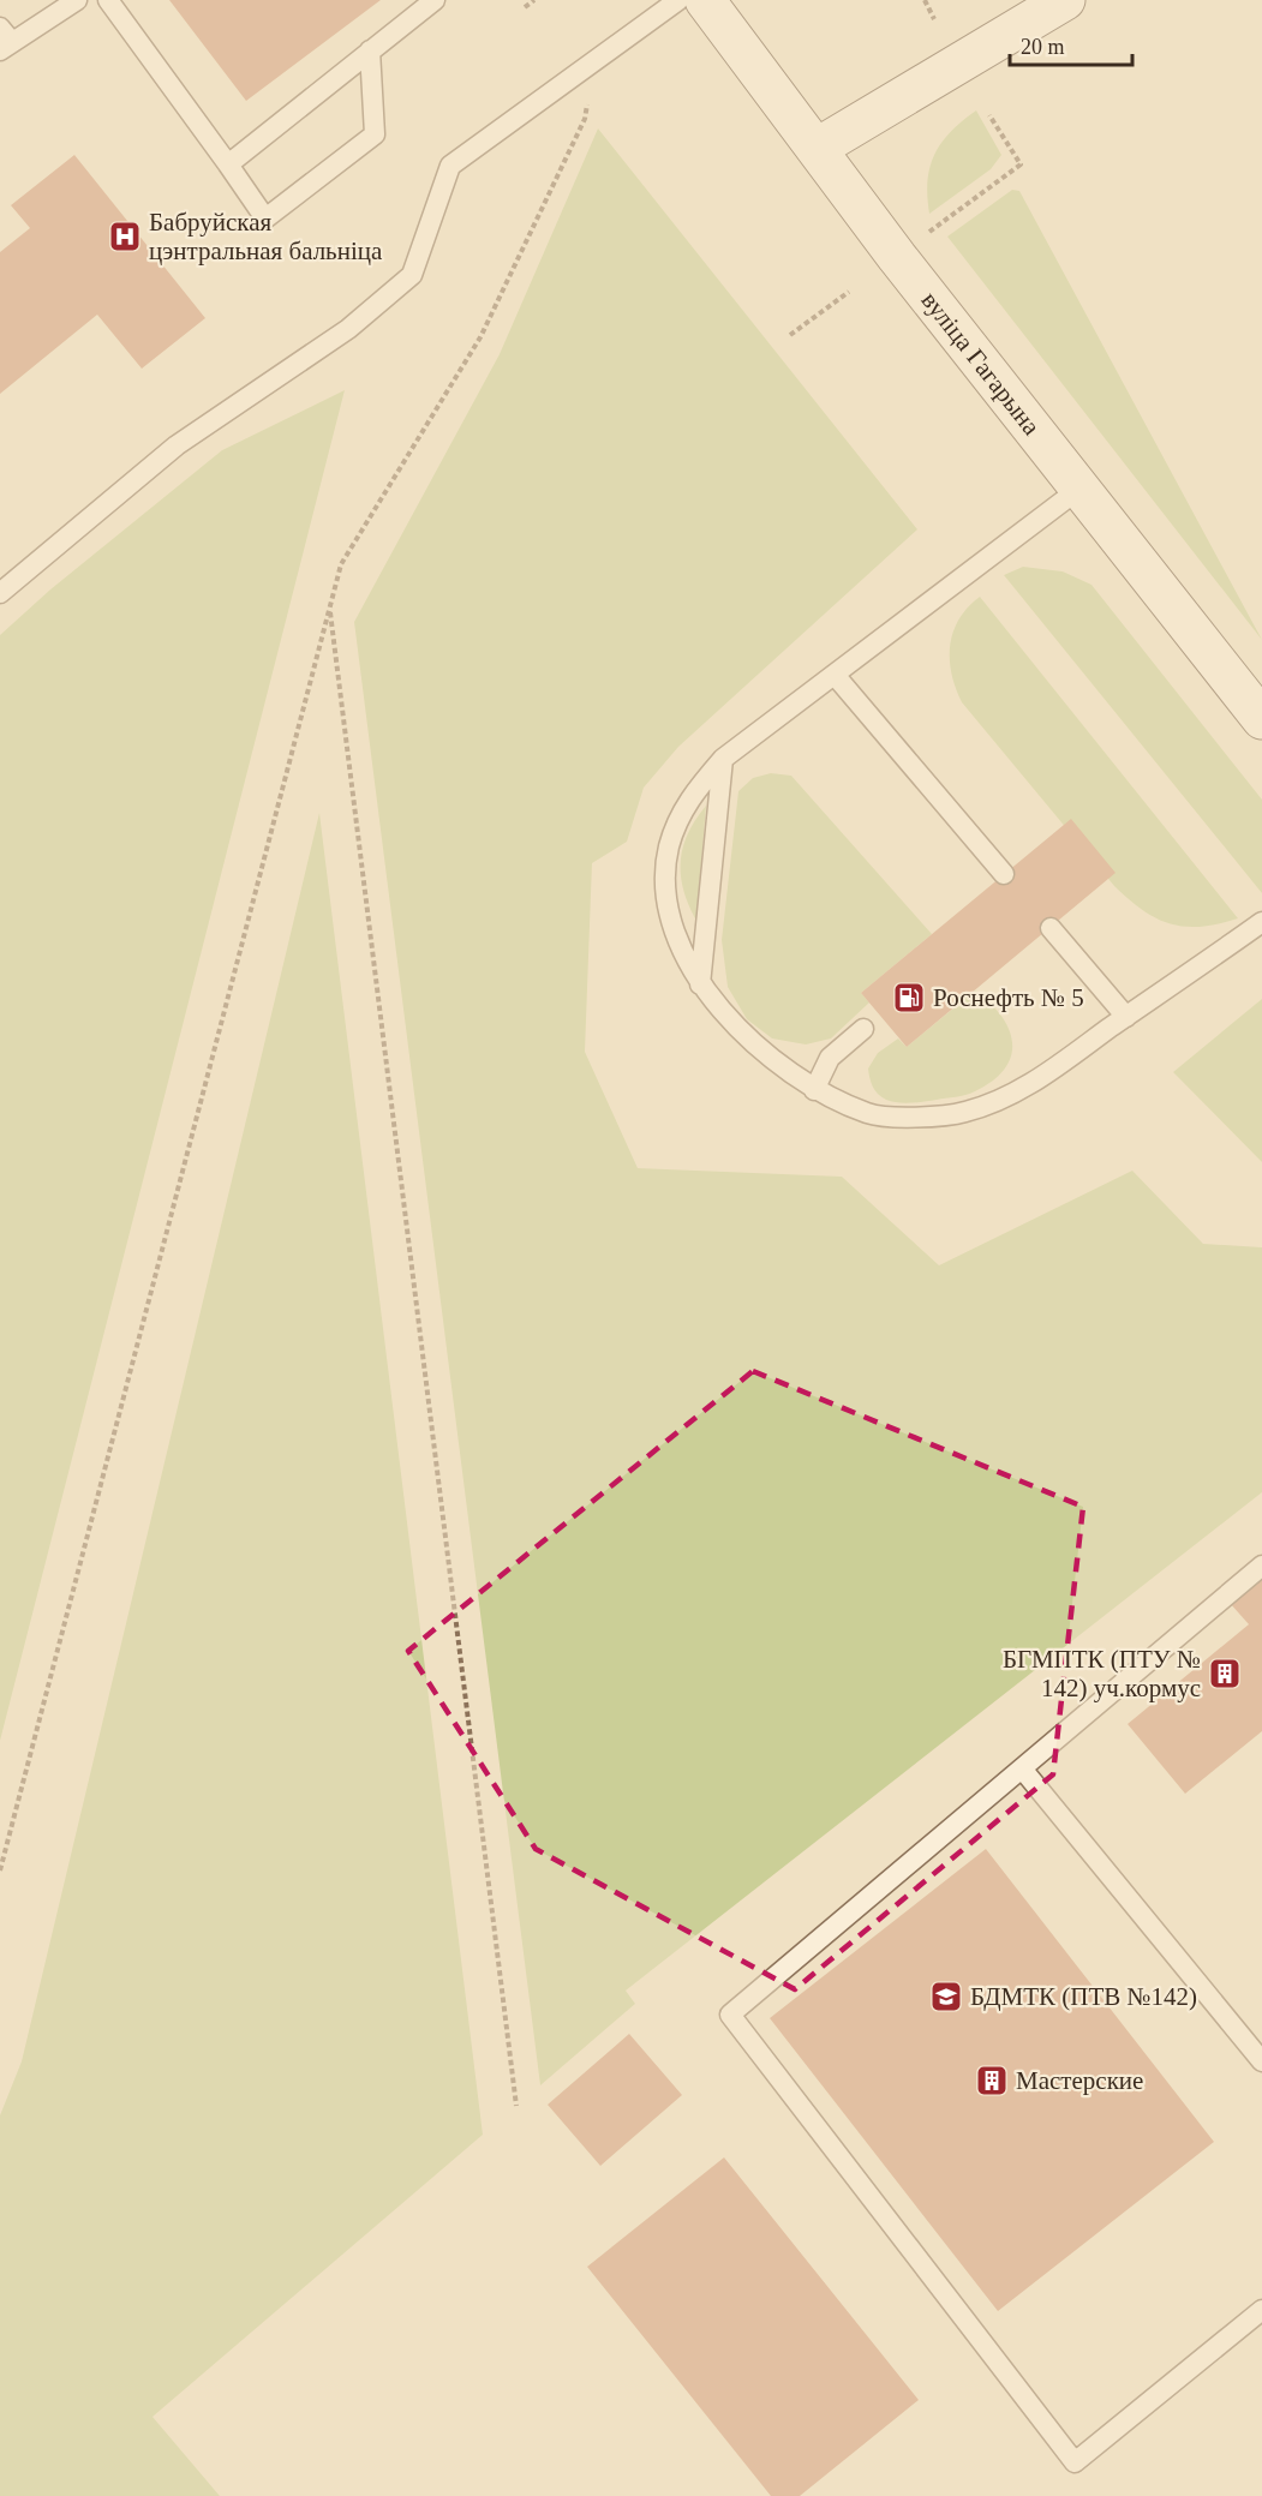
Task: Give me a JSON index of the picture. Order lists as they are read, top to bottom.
{
  "streets": {
    "main road": ["вуліца Гагарына"]
  },
  "places": {
    "hospital": ["Бабруйская цэнтральная бальніца"],
    "fuel station": ["Роснефть № 5"],
    "building": ["БГМПТК (ПТУ № 142) уч.кормус", "Мастерские"],
    "school or university": ["БДМТК (ПТВ №142)"]
  },
  "scale_bar": "20 m"
}
